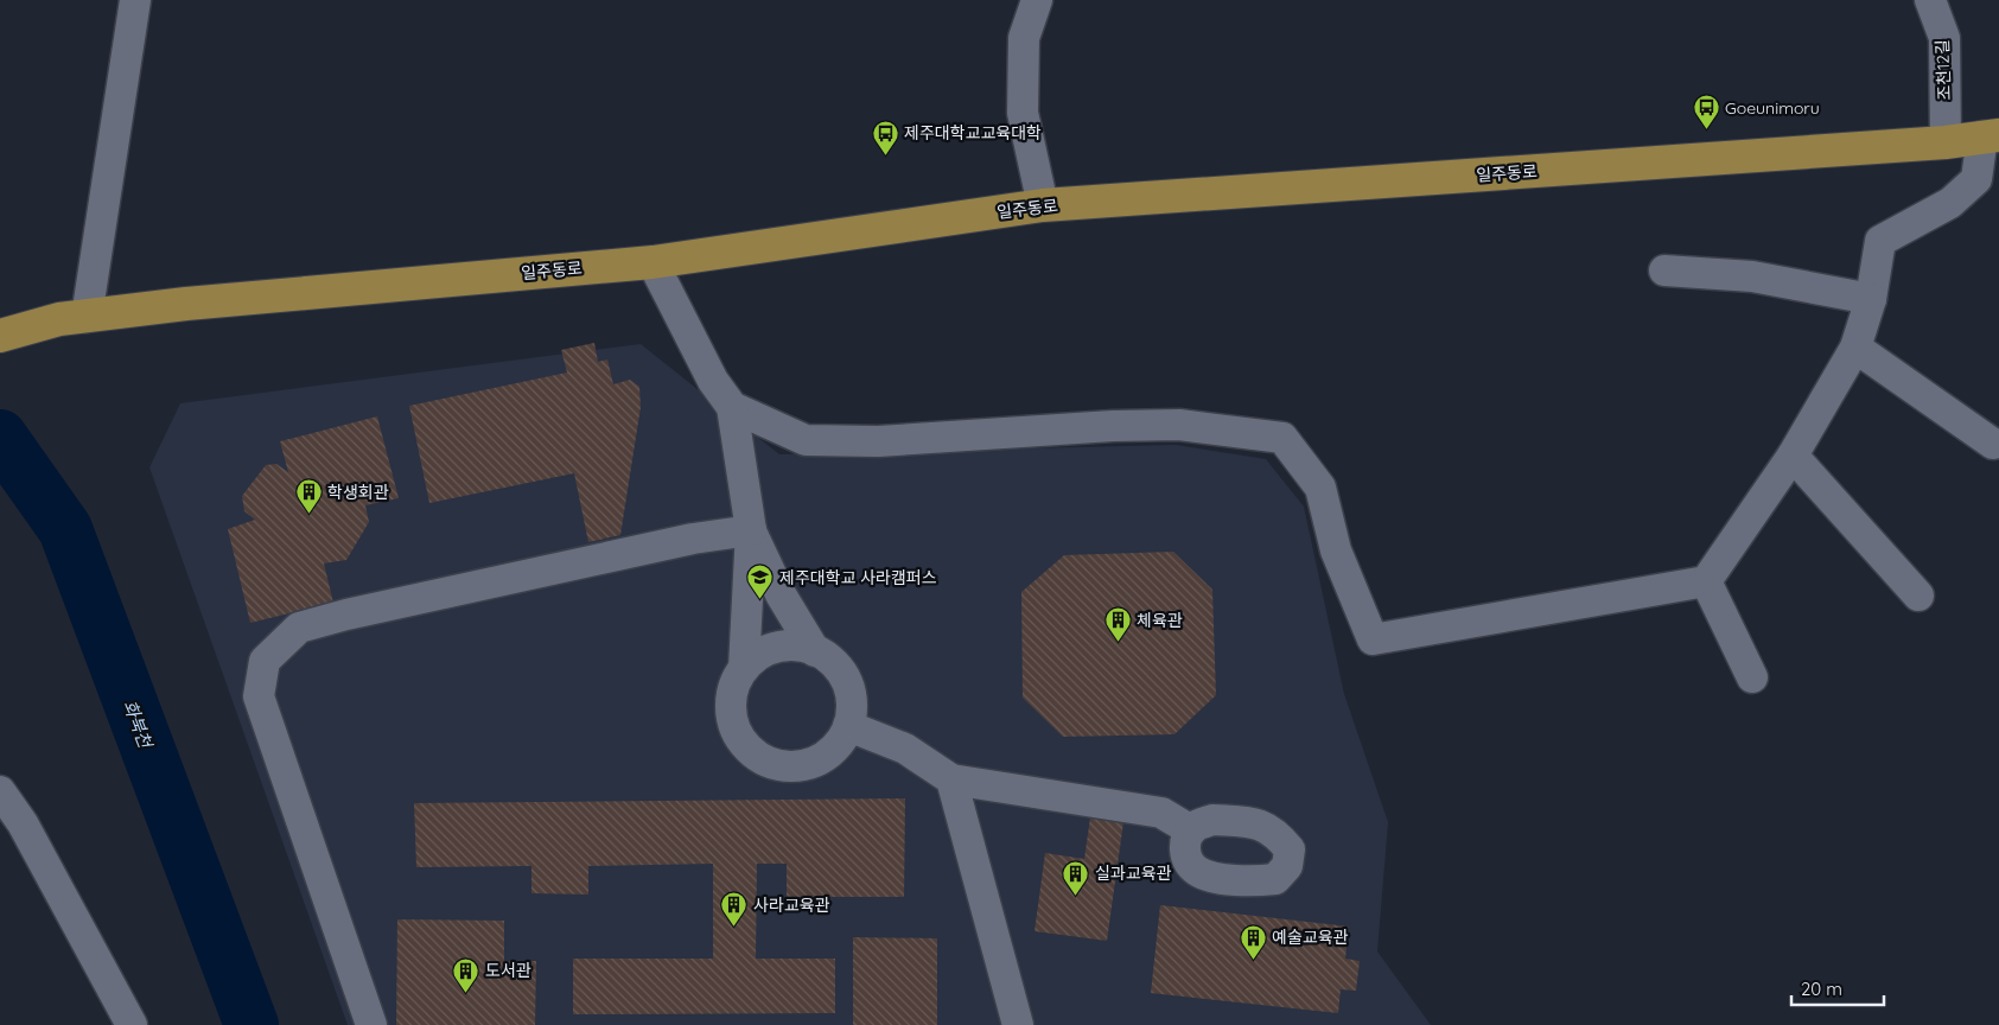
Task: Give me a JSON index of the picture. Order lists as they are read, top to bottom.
{
  "streets": {
    "main road": ["일주동로"],
    "street": ["조천12길"]
  },
  "crossings": [
    ["조천12길", "일주동로"]
  ],
  "water": ["화북천"],
  "places": {
    "bus stop": ["Goeunimoru", "제주대학교교육대학"],
    "building": [
      "학생회관",
      "체육관",
      "실과교육관",
      "사라교육관",
      "예술교육관",
      "도서관"
    ],
    "school or university": ["제주대학교 사라캠퍼스"]
  },
  "scale_bar": "20 m"
}
